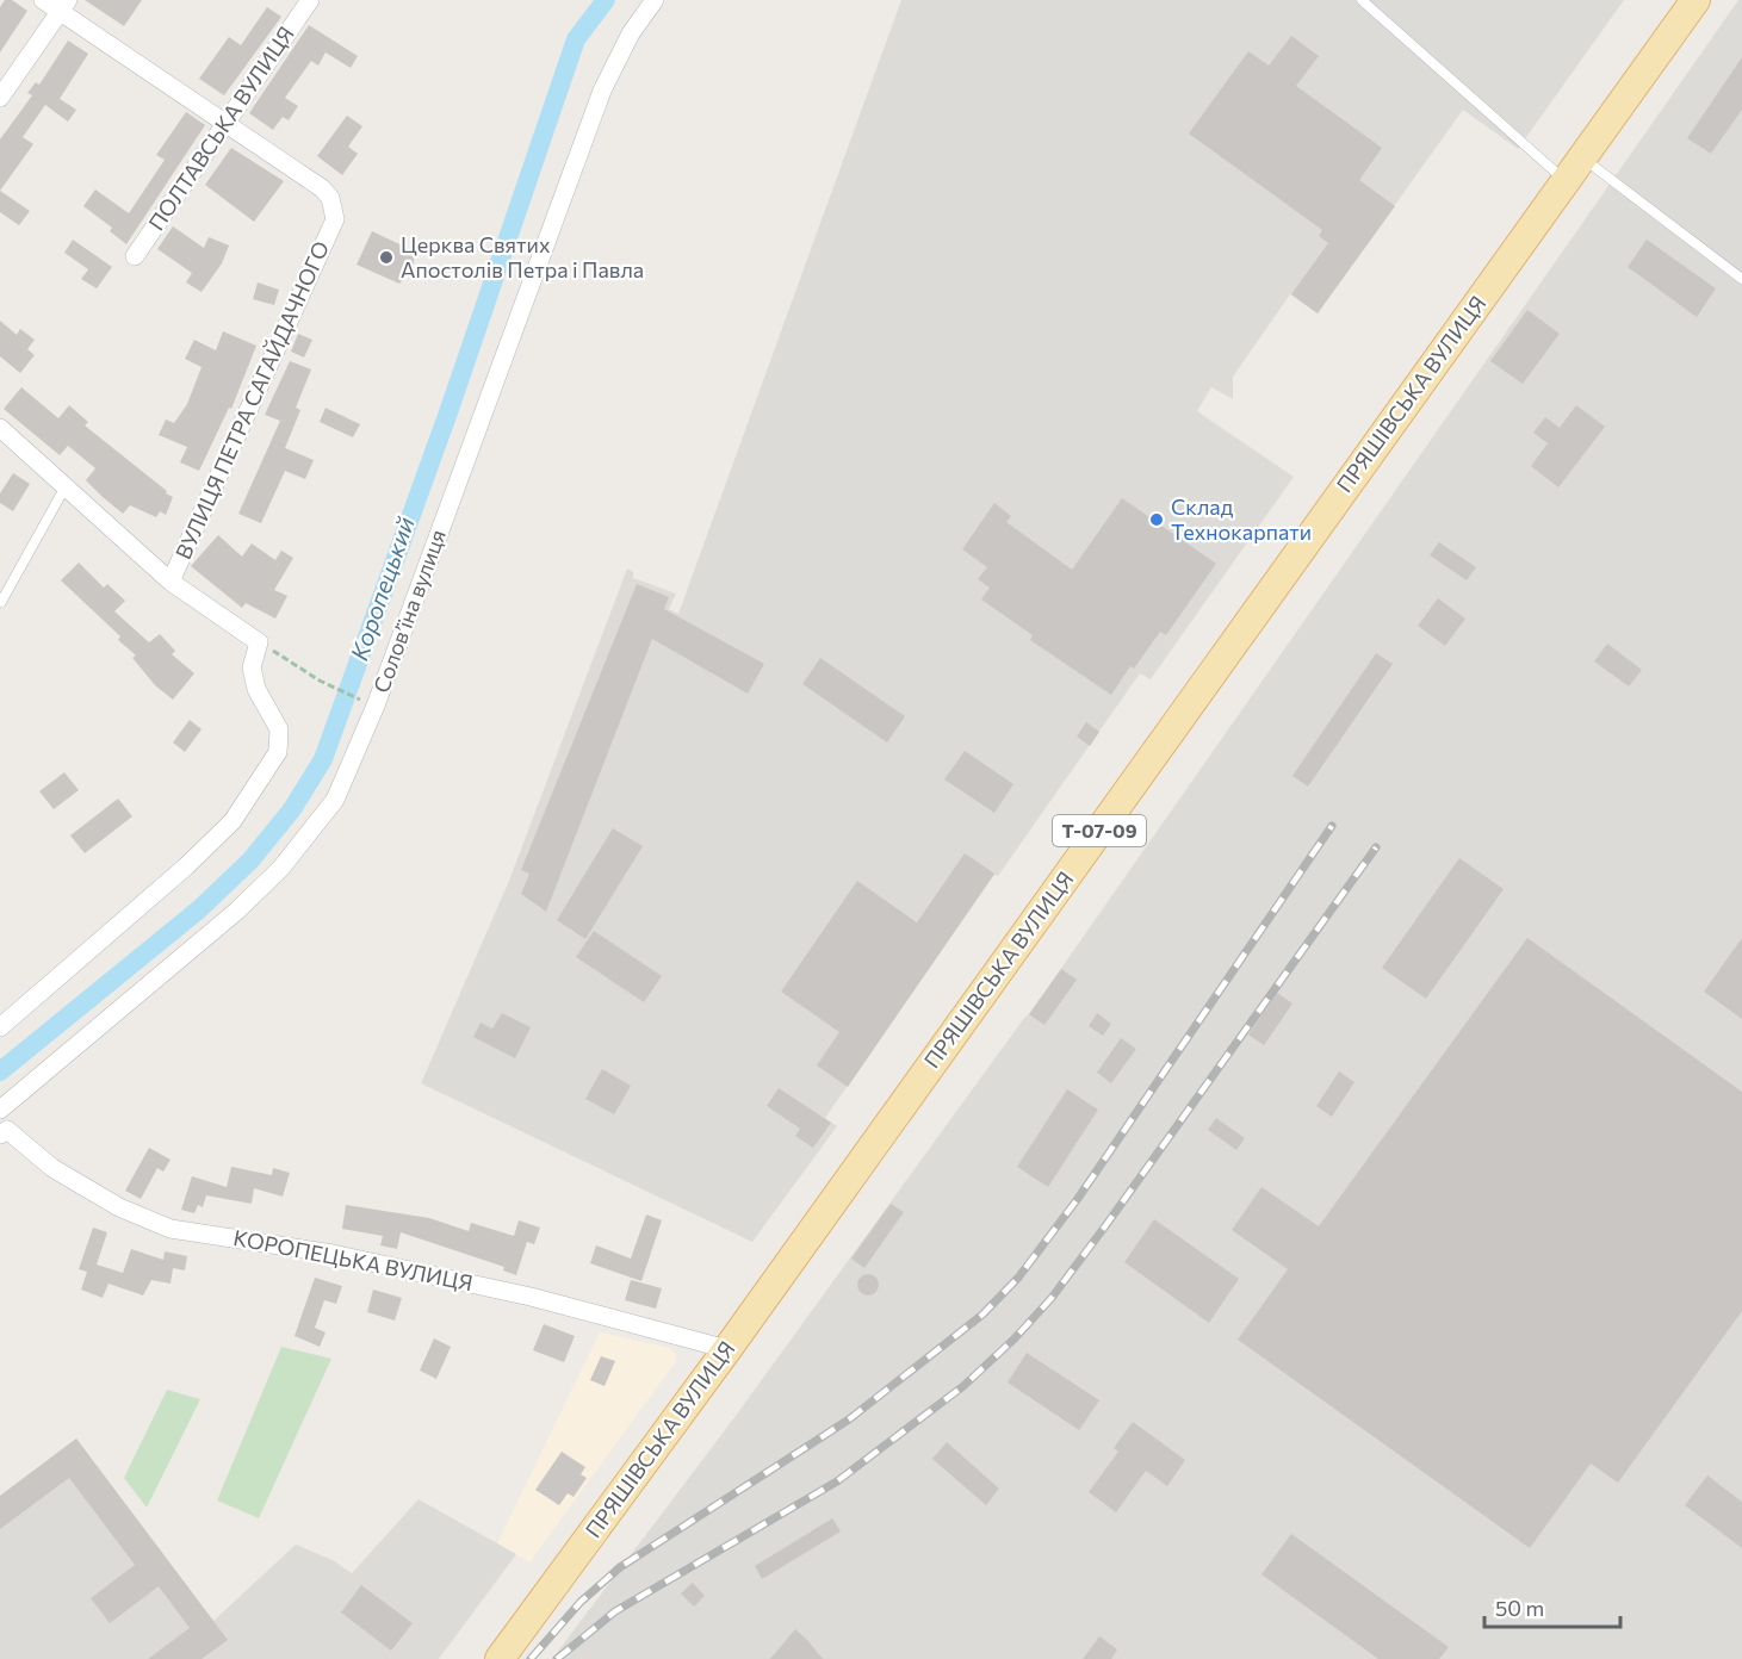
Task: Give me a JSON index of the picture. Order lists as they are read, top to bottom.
{
  "streets": {
    "main road": ["ПРЯШІВСЬКА ВУЛИЦЯ", "Т-07-09"],
    "street": [
      "ПОЛТАВСЬКА ВУЛИЦЯ",
      "ВУЛИЦЯ ПЕТРА САГАЙДАЧНОГО",
      "Соловʼїна вулиця",
      "КОРОПЕЦЬКА ВУЛИЦЯ"
    ]
  },
  "crossings": [
    ["ПОЛТАВСЬКА ВУЛИЦЯ", "ВУЛИЦЯ ПЕТРА САГАЙДАЧНОГО"],
    ["ПРЯШІВСЬКА ВУЛИЦЯ", "КОРОПЕЦЬКА ВУЛИЦЯ"]
  ],
  "water": ["Коропецький"],
  "places": ["Церква Святих Апостолів Петра і Павла", "Склад Технокарпати"],
  "scale_bar": "50 m"
}
